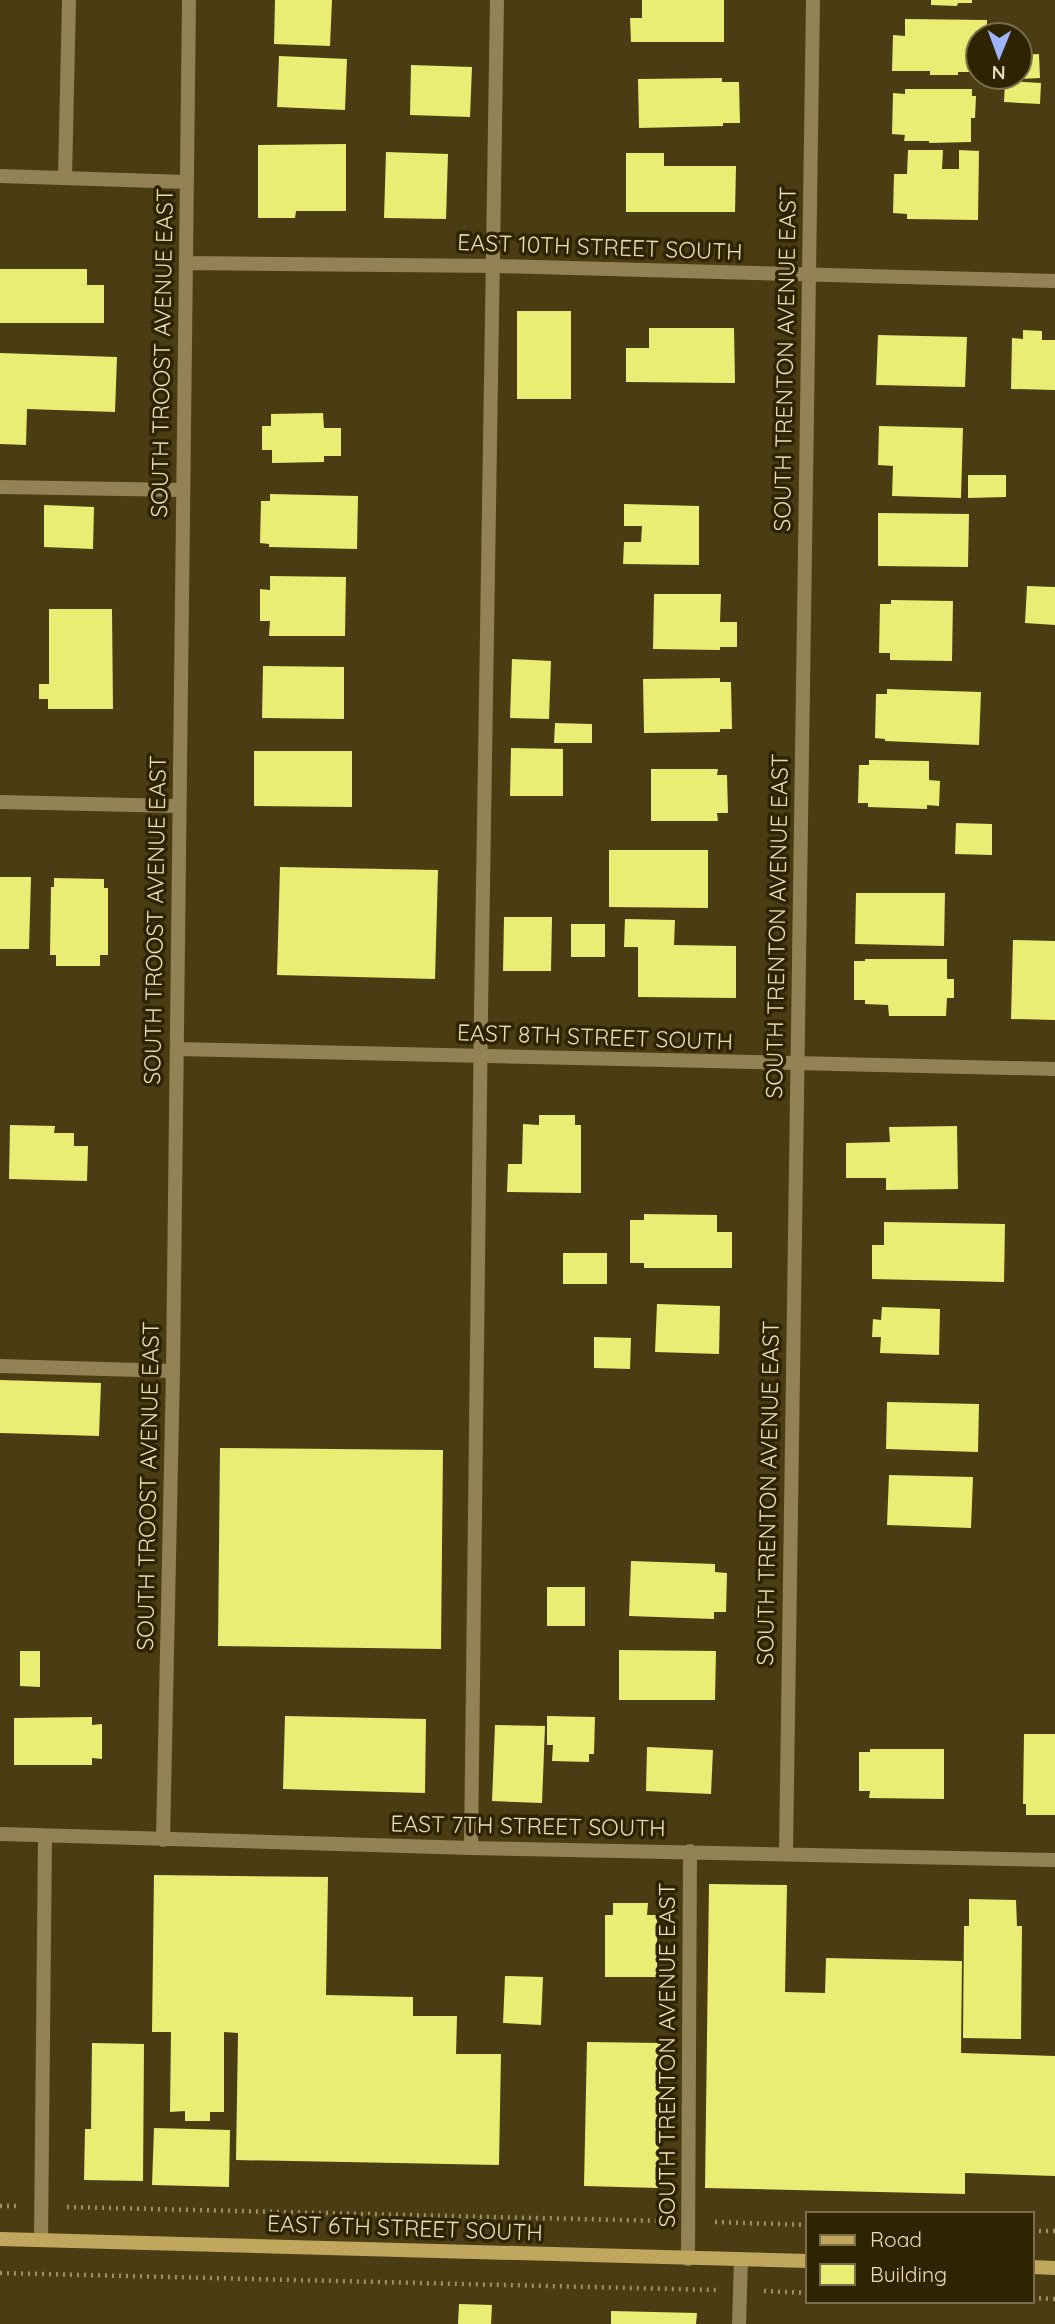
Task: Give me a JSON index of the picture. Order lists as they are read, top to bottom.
{
  "streets": {
    "street": [
      "EAST 10TH STREET SOUTH",
      "SOUTH TROOST AVENUE EAST",
      "SOUTH TRENTON AVENUE EAST",
      "EAST 8TH STREET SOUTH",
      "EAST 7TH STREET SOUTH",
      "EAST 6TH STREET SOUTH"
    ]
  },
  "crossings": [
    ["EAST 10TH STREET SOUTH", "SOUTH TROOST AVENUE EAST"],
    ["EAST 10TH STREET SOUTH", "SOUTH TRENTON AVENUE EAST"],
    ["SOUTH TROOST AVENUE EAST", "EAST 8TH STREET SOUTH"],
    ["SOUTH TROOST AVENUE EAST", "EAST 7TH STREET SOUTH"],
    ["SOUTH TRENTON AVENUE EAST", "EAST 8TH STREET SOUTH"],
    ["SOUTH TRENTON AVENUE EAST", "EAST 7TH STREET SOUTH"],
    ["SOUTH TRENTON AVENUE EAST", "EAST 6TH STREET SOUTH"]
  ],
  "legend": ["Road", "Building"],
  "north": "bottom"
}
